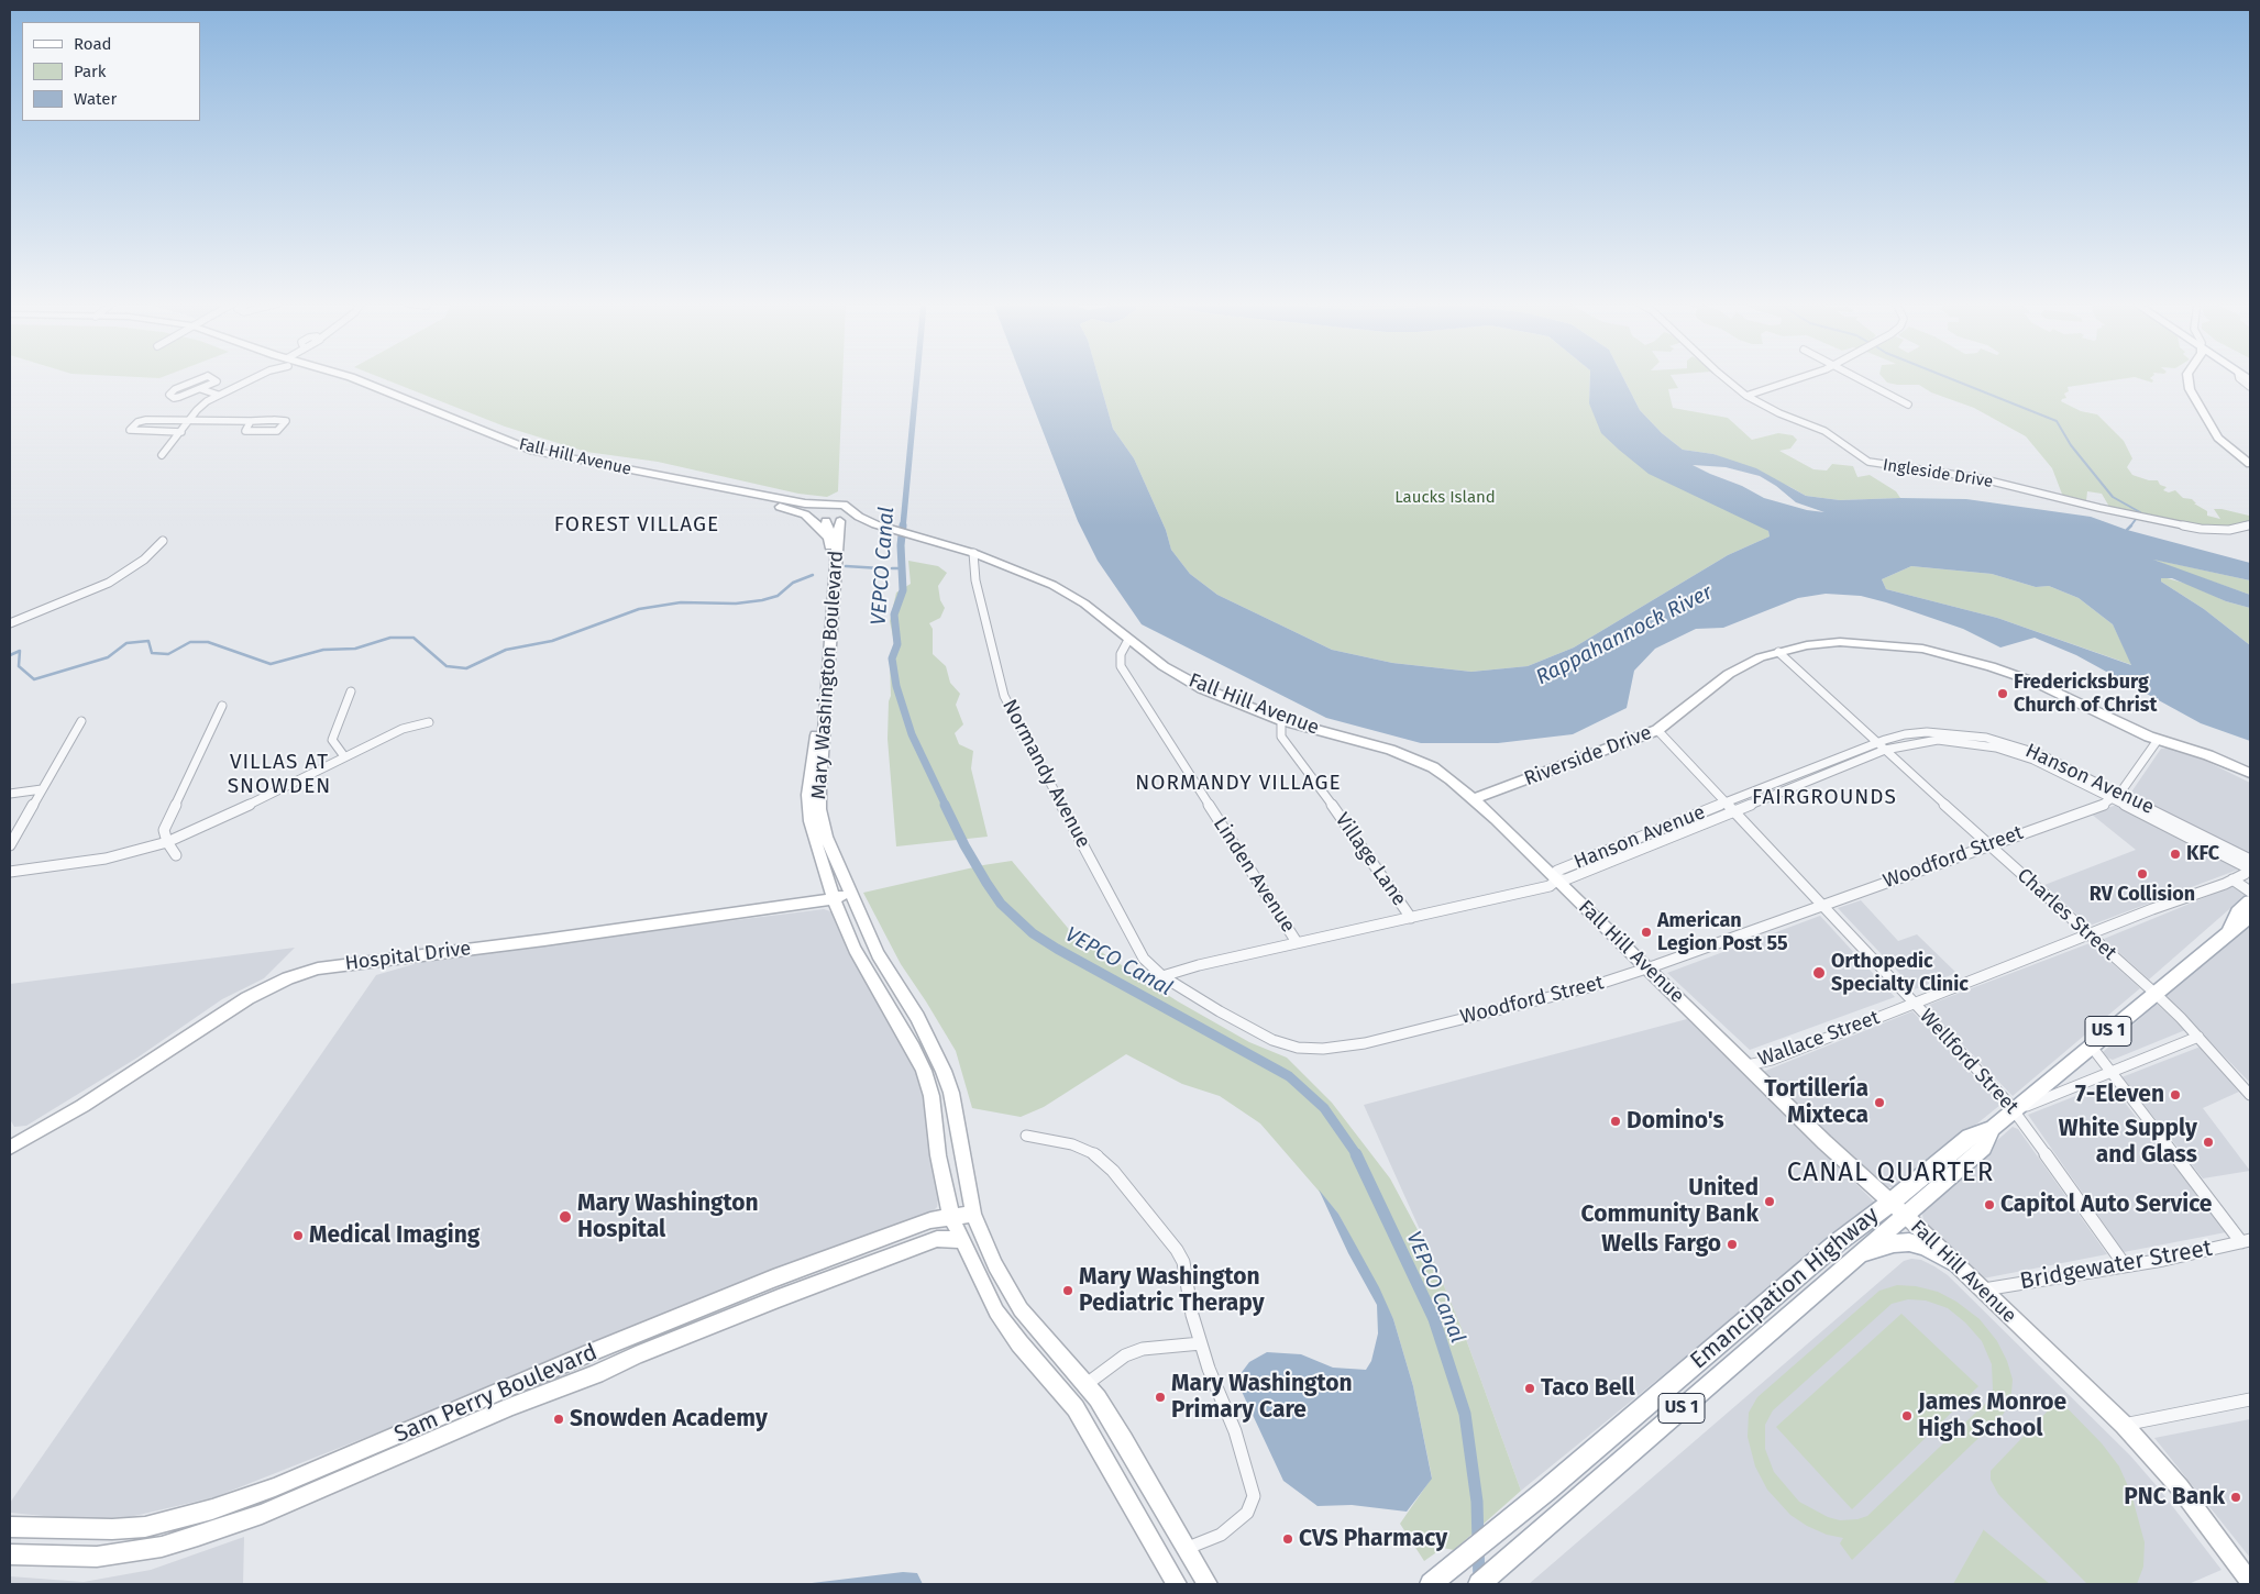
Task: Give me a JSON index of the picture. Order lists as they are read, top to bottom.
{
  "streets": {
    "main road": ["US 1", "Emancipation Highway"],
    "street": [
      "Fall Hill Avenue",
      "Ingleside Drive",
      "Mary Washington Boulevard",
      "Riverside Drive",
      "Normandy Avenue",
      "Hanson Avenue",
      "Woodford Street",
      "Village Lane",
      "Linden Avenue",
      "Charles Street",
      "Hospital Drive",
      "Wallace Street",
      "Wellford Street",
      "Bridgewater Street",
      "Sam Perry Boulevard"
    ]
  },
  "crossings": [
    ["Fall Hill Avenue", "Mary Washington Boulevard"],
    ["Fall Hill Avenue", "Riverside Drive"],
    ["Fall Hill Avenue", "Normandy Avenue"],
    ["Fall Hill Avenue", "Hanson Avenue"],
    ["Fall Hill Avenue", "Woodford Street"],
    ["Fall Hill Avenue", "Village Lane"],
    ["Fall Hill Avenue", "Linden Avenue"],
    ["Fall Hill Avenue", "Wallace Street"],
    ["Fall Hill Avenue", "Bridgewater Street"],
    ["Fall Hill Avenue", "Emancipation Highway"],
    ["Mary Washington Boulevard", "Hospital Drive"],
    ["Mary Washington Boulevard", "Sam Perry Boulevard"],
    ["Riverside Drive", "Charles Street"],
    ["Riverside Drive", "Wellford Street"],
    ["Normandy Avenue", "Hanson Avenue"],
    ["Normandy Avenue", "Woodford Street"],
    ["Hanson Avenue", "Woodford Street"],
    ["Hanson Avenue", "Village Lane"],
    ["Hanson Avenue", "Linden Avenue"],
    ["Hanson Avenue", "Charles Street"],
    ["Hanson Avenue", "Wallace Street"],
    ["Hanson Avenue", "Wellford Street"],
    ["Woodford Street", "Charles Street"],
    ["Woodford Street", "Wellford Street"],
    ["Charles Street", "Wallace Street"],
    ["Charles Street", "Emancipation Highway"],
    ["Wallace Street", "Wellford Street"],
    ["Wellford Street", "Bridgewater Street"],
    ["Wellford Street", "Emancipation Highway"]
  ],
  "districts": [
    "FOREST VILLAGE",
    "VILLAS AT SNOWDEN",
    "NORMANDY VILLAGE",
    "FAIRGROUNDS",
    "CANAL QUARTER"
  ],
  "water": ["VEPCO Canal", "Rappahannock River"],
  "parks": ["Laucks Island"],
  "places": [
    "Fredericksburg Church of Christ",
    "KFC",
    "RV Collision",
    "American Legion Post 55",
    "Orthopedic Specialty Clinic",
    "7-Eleven",
    "Tortillería Mixteca",
    "Domino's",
    "White Supply and Glass",
    "United Community Bank",
    "Capitol Auto Service",
    "Mary Washington Hospital",
    "Medical Imaging",
    "Wells Fargo",
    "Mary Washington Pediatric Therapy",
    "Taco Bell",
    "Mary Washington Primary Care",
    "James Monroe High School",
    "Snowden Academy",
    "PNC Bank",
    "CVS Pharmacy"
  ],
  "legend": ["Road", "Park", "Water"]
}
